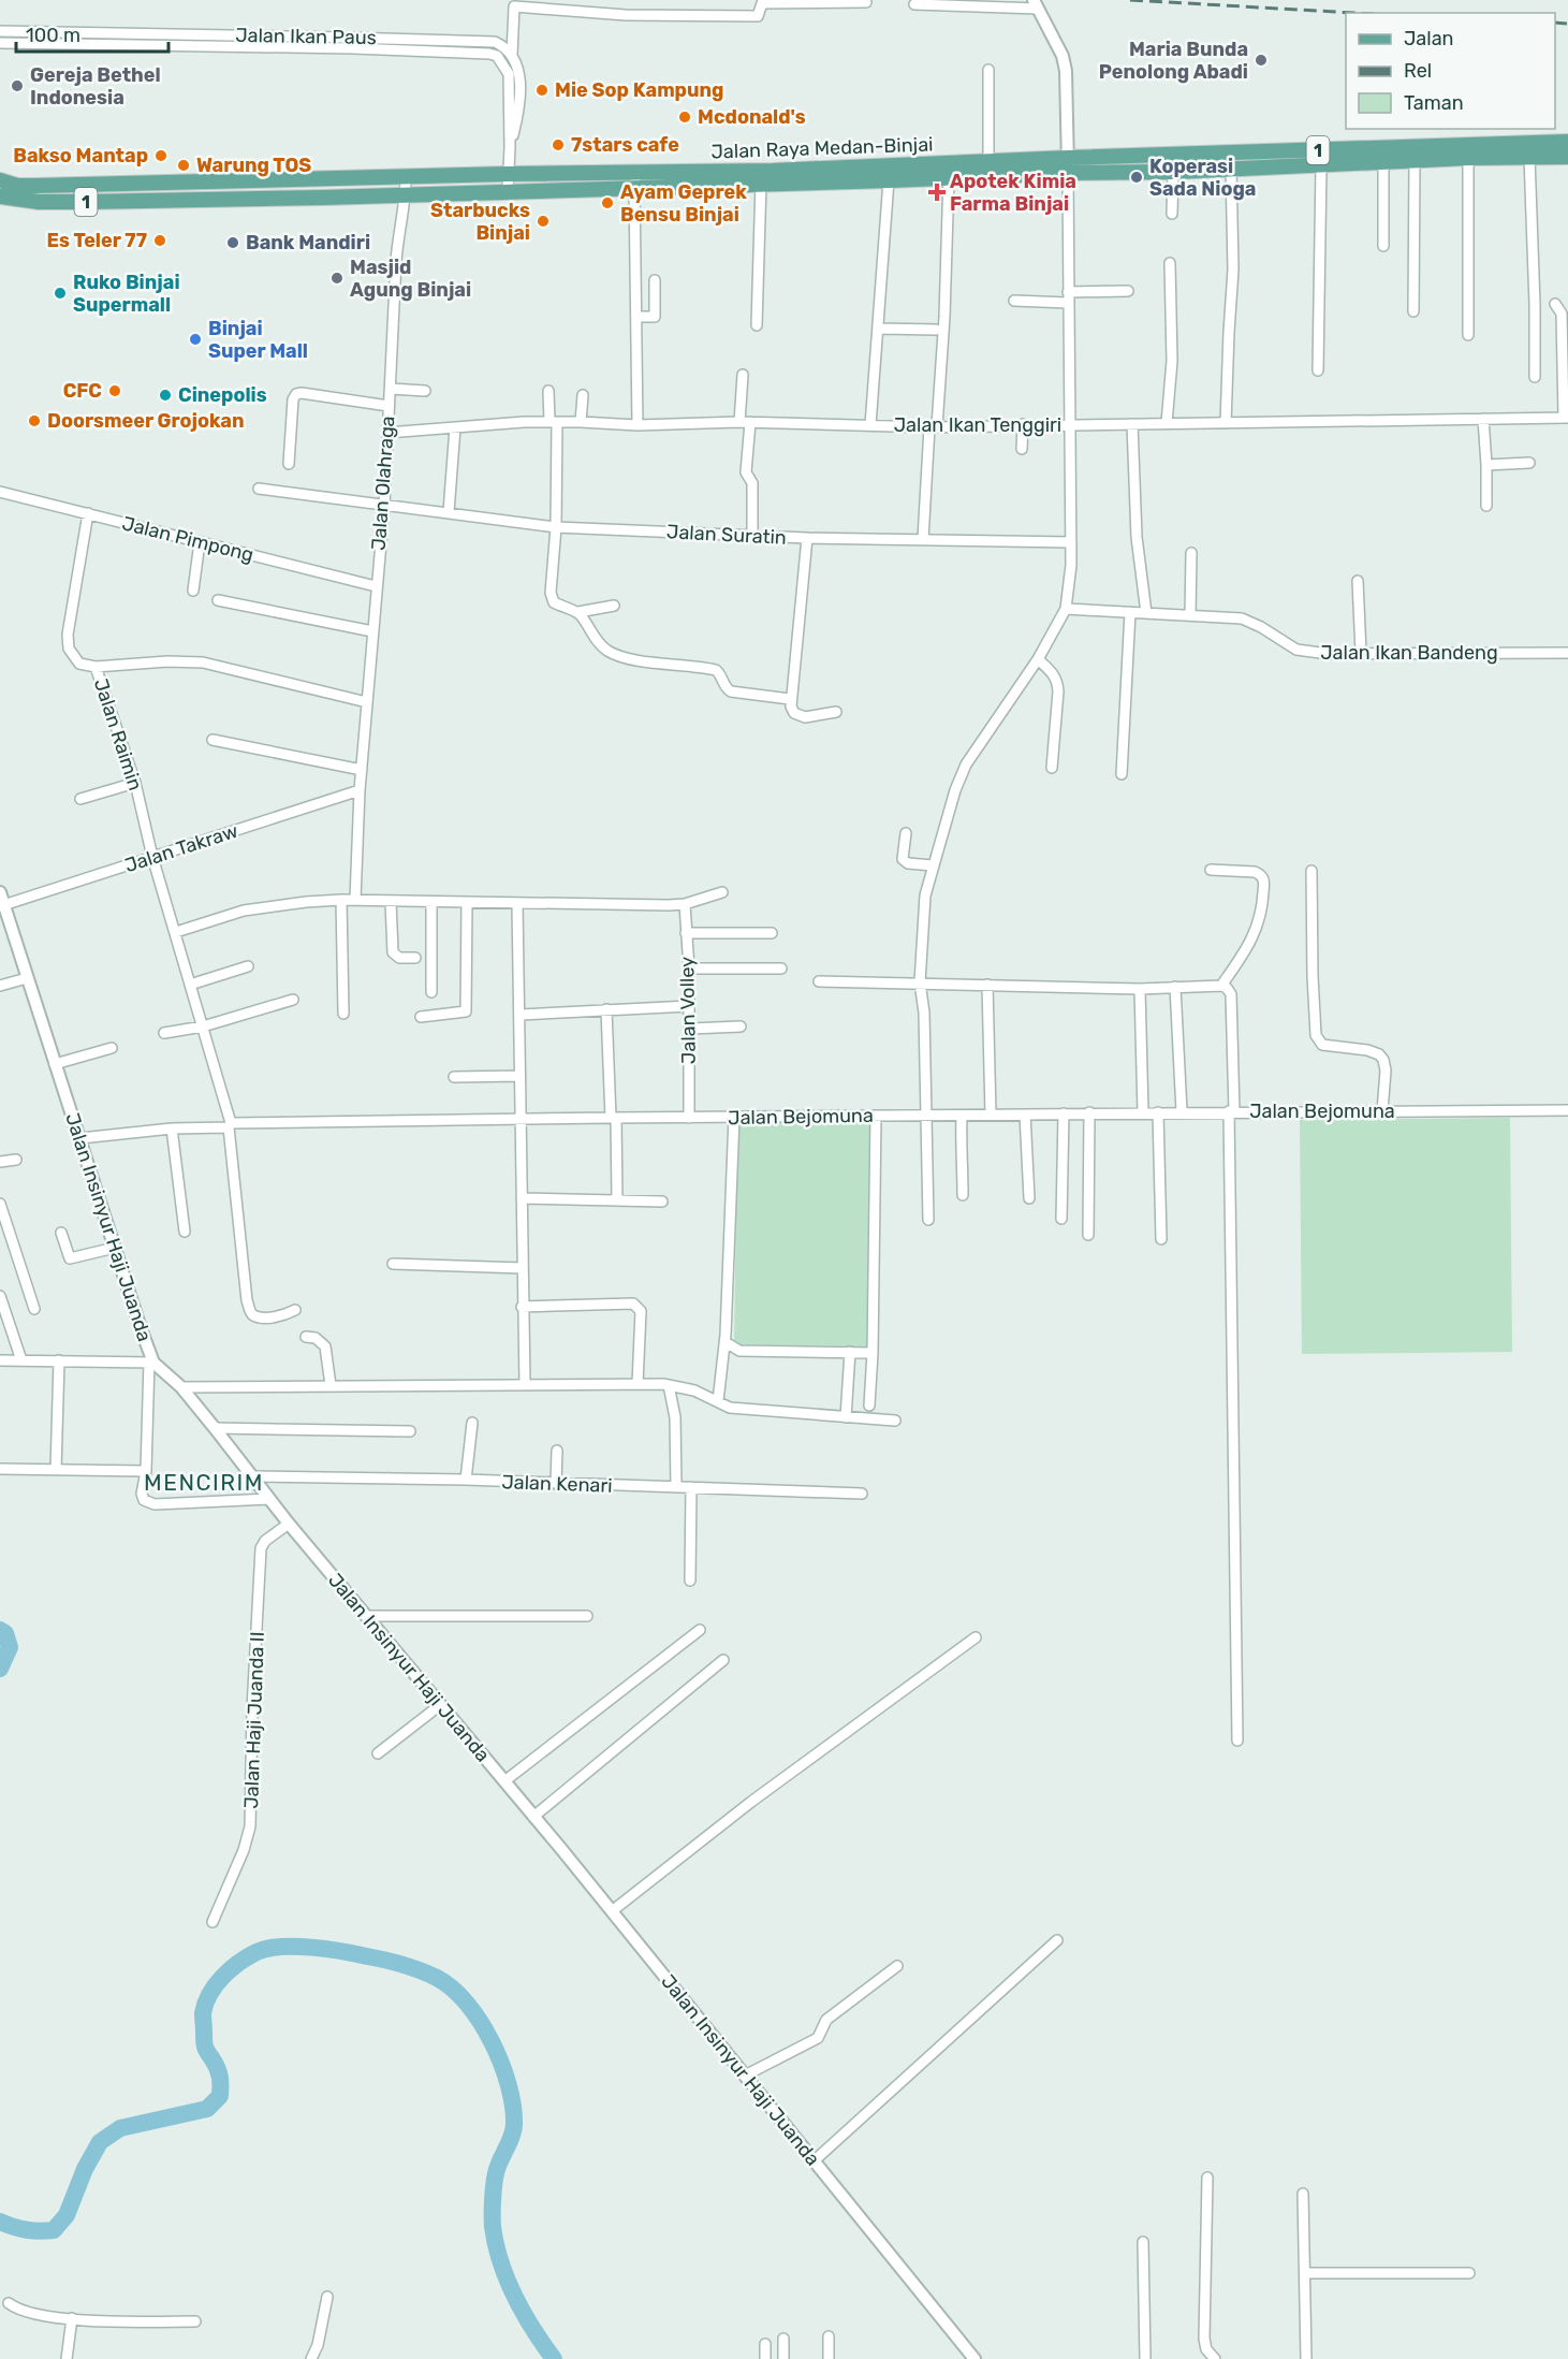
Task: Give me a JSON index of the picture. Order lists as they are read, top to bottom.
{
  "streets": {
    "main road": ["Jalan Raya Medan-Binjai", "1"],
    "street": [
      "Jalan Ikan Paus",
      "Jalan Ikan Tenggiri",
      "Jalan Olahraga",
      "Jalan Suratin",
      "Jalan Pimpong",
      "Jalan Ikan Bandeng",
      "Jalan Raimin",
      "Jalan Takraw",
      "Jalan Volley",
      "Jalan Bejomuna",
      "Jalan Insinyur Haji Juanda",
      "Jalan Kenari",
      "Jalan Haji Juanda II"
    ]
  },
  "crossings": [
    ["Jalan Ikan Paus", "Jalan Raya Medan-Binjai"],
    ["Jalan Raya Medan-Binjai", "Jalan Olahraga"],
    ["Jalan Ikan Tenggiri", "Jalan Olahraga"],
    ["Jalan Olahraga", "Jalan Suratin"],
    ["Jalan Olahraga", "Jalan Pimpong"],
    ["Jalan Olahraga", "Jalan Takraw"],
    ["Jalan Pimpong", "Jalan Raimin"],
    ["Jalan Raimin", "Jalan Takraw"],
    ["Jalan Raimin", "Jalan Bejomuna"],
    ["Jalan Takraw", "Jalan Insinyur Haji Juanda"],
    ["Jalan Volley", "Jalan Bejomuna"],
    ["Jalan Bejomuna", "Jalan Insinyur Haji Juanda"],
    ["Jalan Insinyur Haji Juanda", "Jalan Kenari"],
    ["Jalan Insinyur Haji Juanda", "Jalan Haji Juanda II"]
  ],
  "districts": ["MENCIRIM"],
  "places": {
    "other": [
      "Maria Bunda Penolong Abadi",
      "Gereja Bethel Indonesia",
      "Mie Sop Kampung",
      "Mcdonald's",
      "7stars cafe",
      "Bakso Mantap",
      "Warung TOS",
      "Koperasi Sada Nioga",
      "Ayam Geprek Bensu Binjai",
      "Starbucks Binjai",
      "Es Teler 77",
      "Bank Mandiri",
      "Masjid Agung Binjai",
      "Ruko Binjai Supermall",
      "Binjai Super Mall",
      "CFC",
      "Cinepolis",
      "Doorsmeer Grojokan"
    ],
    "health": ["Apotek Kimia Farma Binjai"]
  },
  "legend": ["Jalan", "Rel", "Taman"],
  "scale_bar": "100 m"
}
